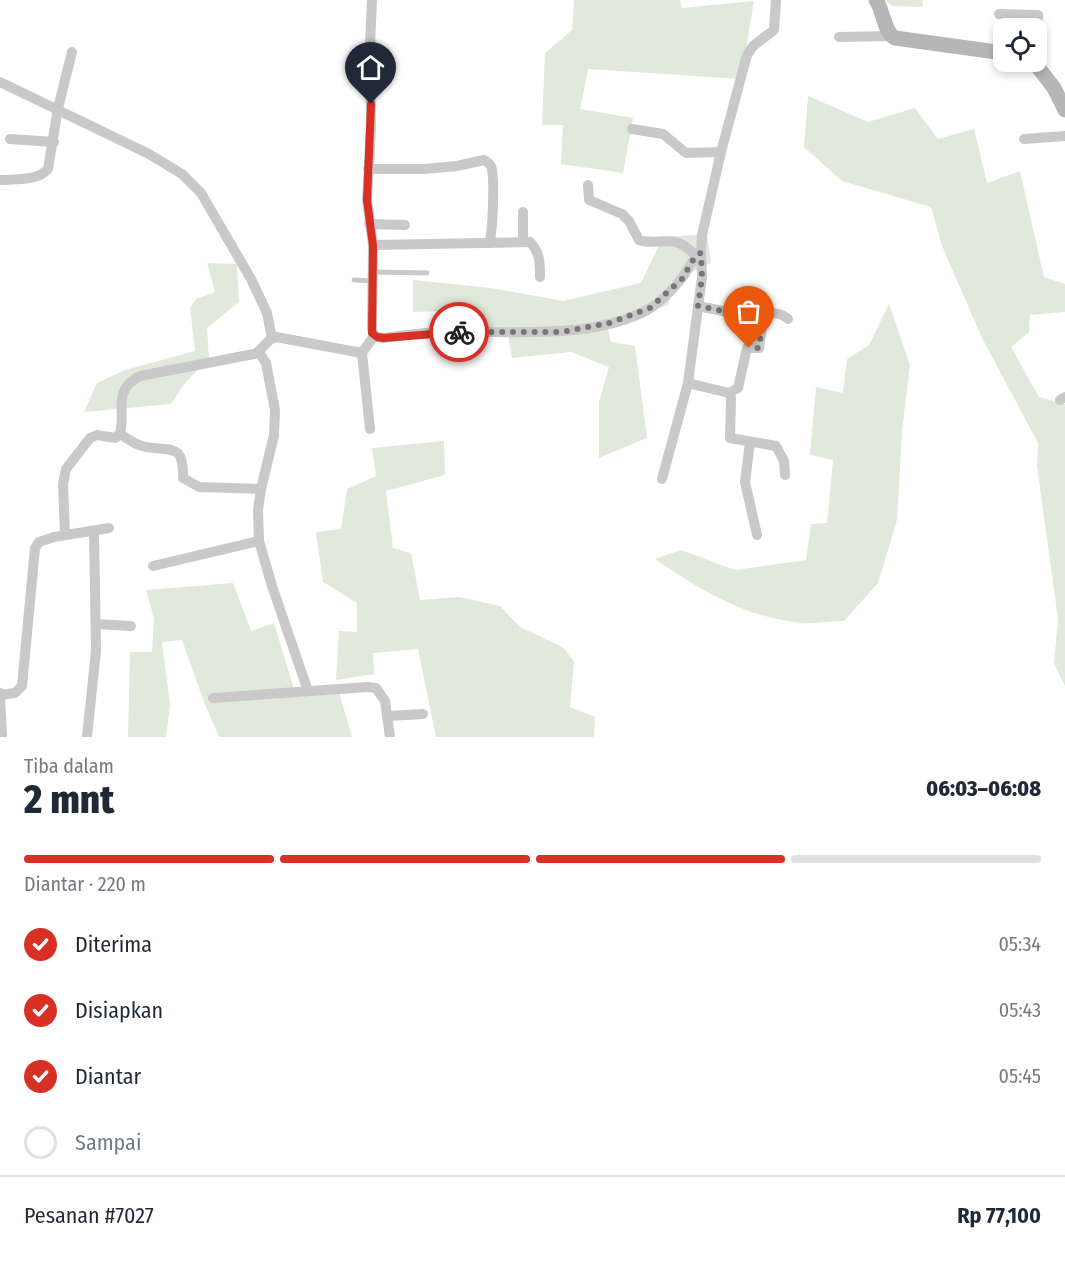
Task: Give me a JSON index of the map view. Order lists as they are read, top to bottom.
{
  "page": {
    "heading": ["2 mnt", "Tiba dalam", "06:03–06:08"],
    "panel": ["Pesanan #7027", "Rp 77,100"],
    "bar": "Diantar · 220 m",
    "list": [
      ["Diterima", "05:34"],
      ["Disiapkan", "05:43"],
      ["Diantar", "05:45"],
      "Sampai"
    ]
  }
}
